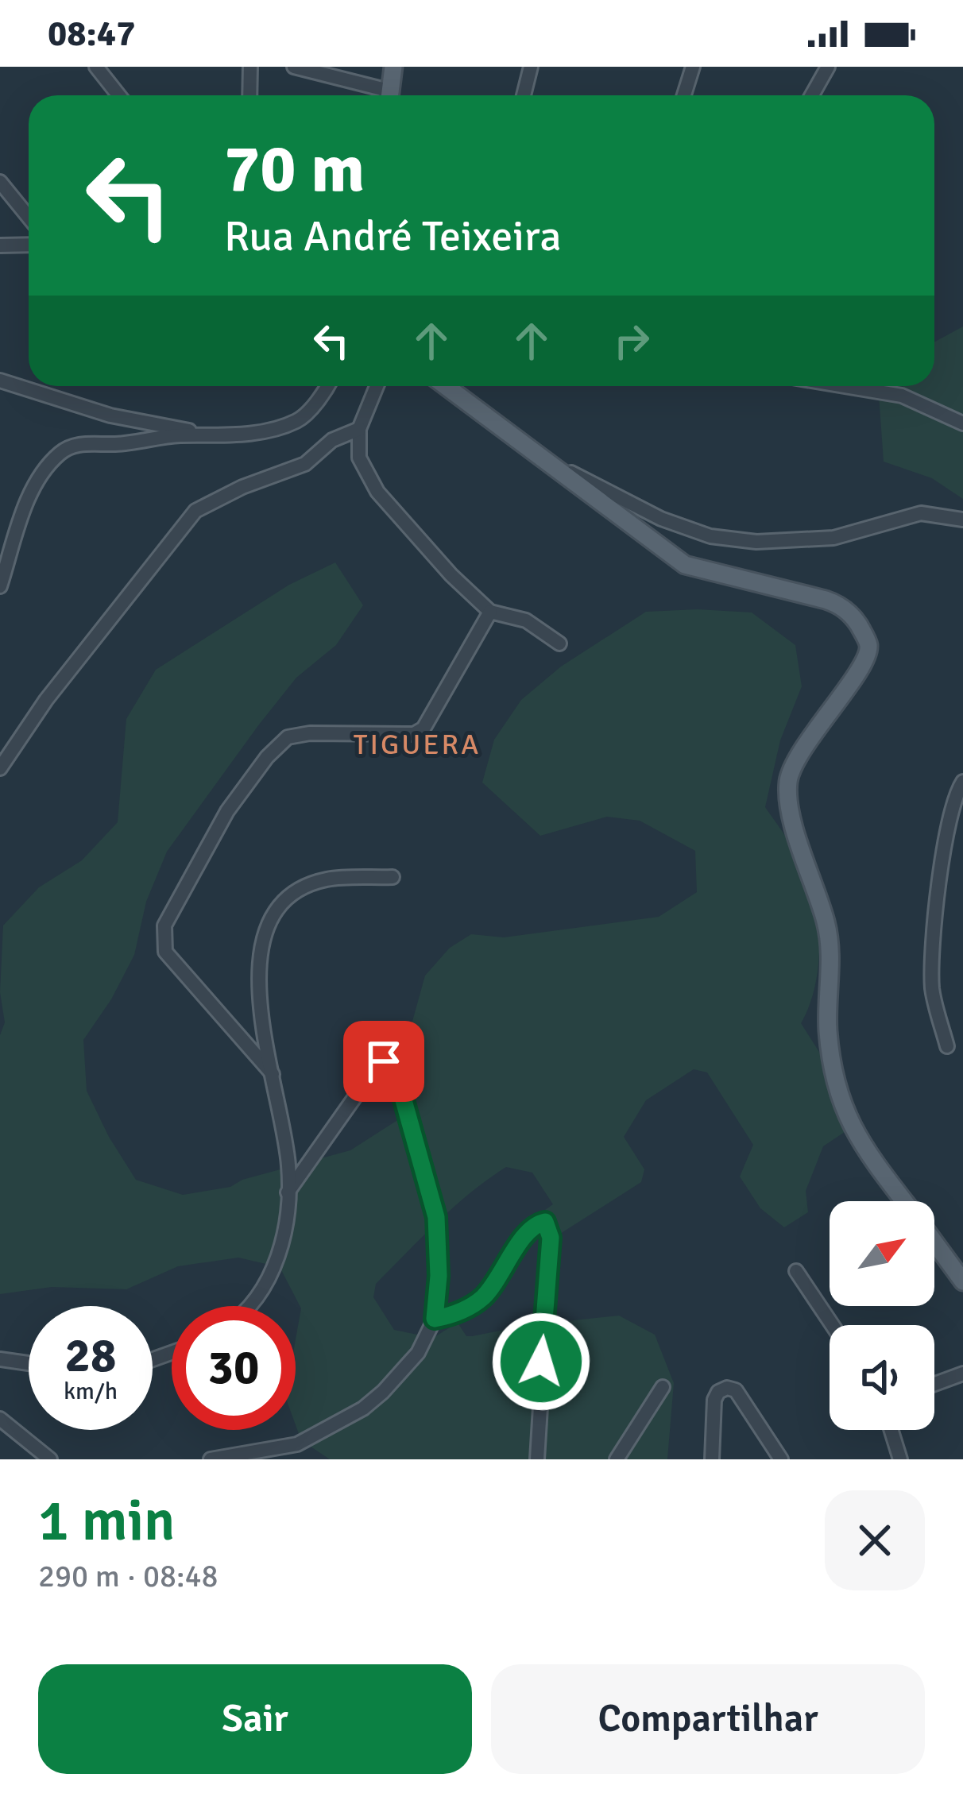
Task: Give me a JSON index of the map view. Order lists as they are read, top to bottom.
{
  "districts": ["TIGUERA"],
  "north": "top right",
  "page": {
    "status": "08:47",
    "turn": ["70 m", "Rua André Teixeira"],
    "speed": "28 km/h",
    "limit": "30",
    "heading": ["1 min", "290 m · 08:48"],
    "buttons": ["Sair", "Compartilhar"]
  }
}
